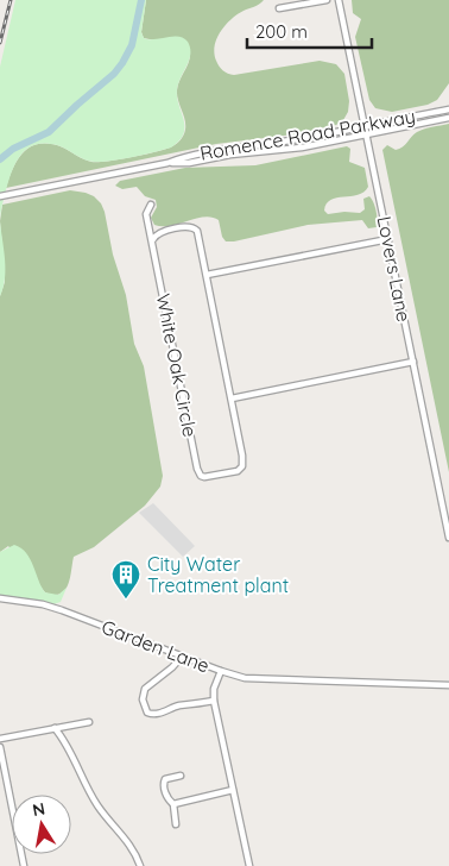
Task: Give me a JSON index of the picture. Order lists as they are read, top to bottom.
{
  "streets": {
    "street": [
      "Romence Road Parkway",
      "Lovers Lane",
      "White Oak Circle",
      "Garden Lane"
    ]
  },
  "crossings": [
    ["Romence Road Parkway", "Lovers Lane"]
  ],
  "places": {
    "building": ["City Water Treatment plant"]
  },
  "scale_bar": "200 m",
  "north": "top"
}
